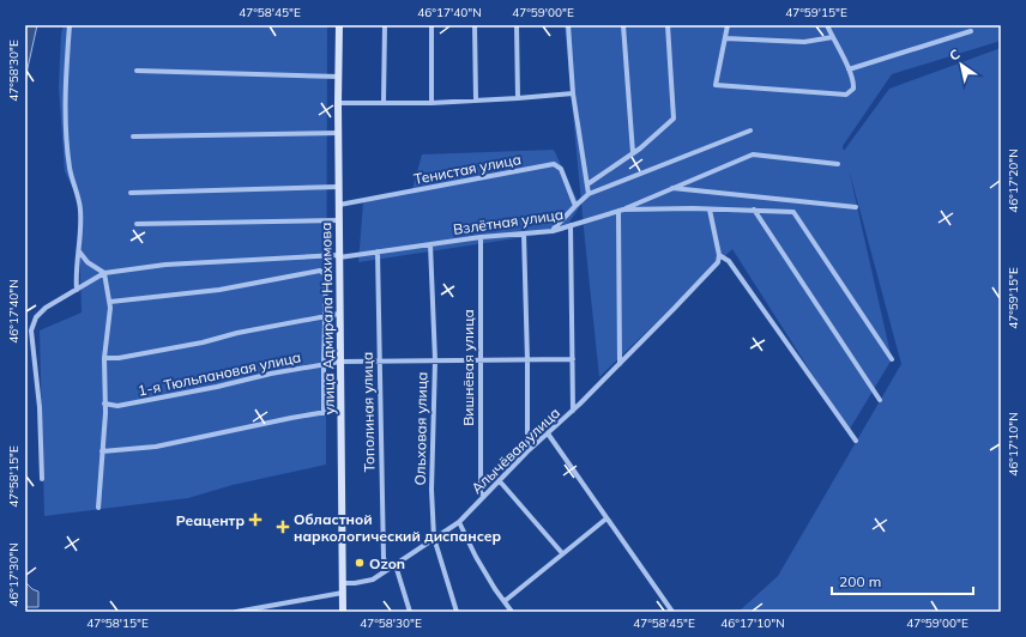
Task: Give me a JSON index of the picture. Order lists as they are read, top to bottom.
{
  "streets": {
    "main road": ["улица Адмирала Нахимова"],
    "street": [
      "Тенистая улица",
      "Взлётная улица",
      "Вишнёвая улица",
      "1-я Тюльпановая улица",
      "Тополиная улица",
      "Ольховая улица",
      "Алычёвая улица"
    ]
  },
  "crossings": [
    ["Тенистая улица", "улица Адмирала Нахимова"],
    ["Взлётная улица", "улица Адмирала Нахимова"],
    ["Взлётная улица", "Вишнёвая улица"],
    ["Взлётная улица", "Тополиная улица"],
    ["Взлётная улица", "Ольховая улица"],
    ["улица Адмирала Нахимова", "1-я Тюльпановая улица"],
    ["улица Адмирала Нахимова", "Алычёвая улица"],
    ["Вишнёвая улица", "1-я Тюльпановая улица"],
    ["Вишнёвая улица", "Алычёвая улица"],
    ["1-я Тюльпановая улица", "Тополиная улица"],
    ["1-я Тюльпановая улица", "Ольховая улица"],
    ["Тополиная улица", "Алычёвая улица"],
    ["Ольховая улица", "Алычёвая улица"]
  ],
  "places": {
    "health": ["Реацентр", "Областной наркологический диспансер"],
    "other": ["Ozon"]
  },
  "scale_bar": "200 m",
  "north": "top left",
  "coordinates": [
    "47°58'45\"E",
    "46°17'40\"N",
    "47°59'00\"E",
    "47°59'15\"E",
    "47°58'30\"E",
    "46°17'20\"N",
    "46°17'10\"N",
    "47°58'15\"E",
    "46°17'30\"N"
  ]
}
